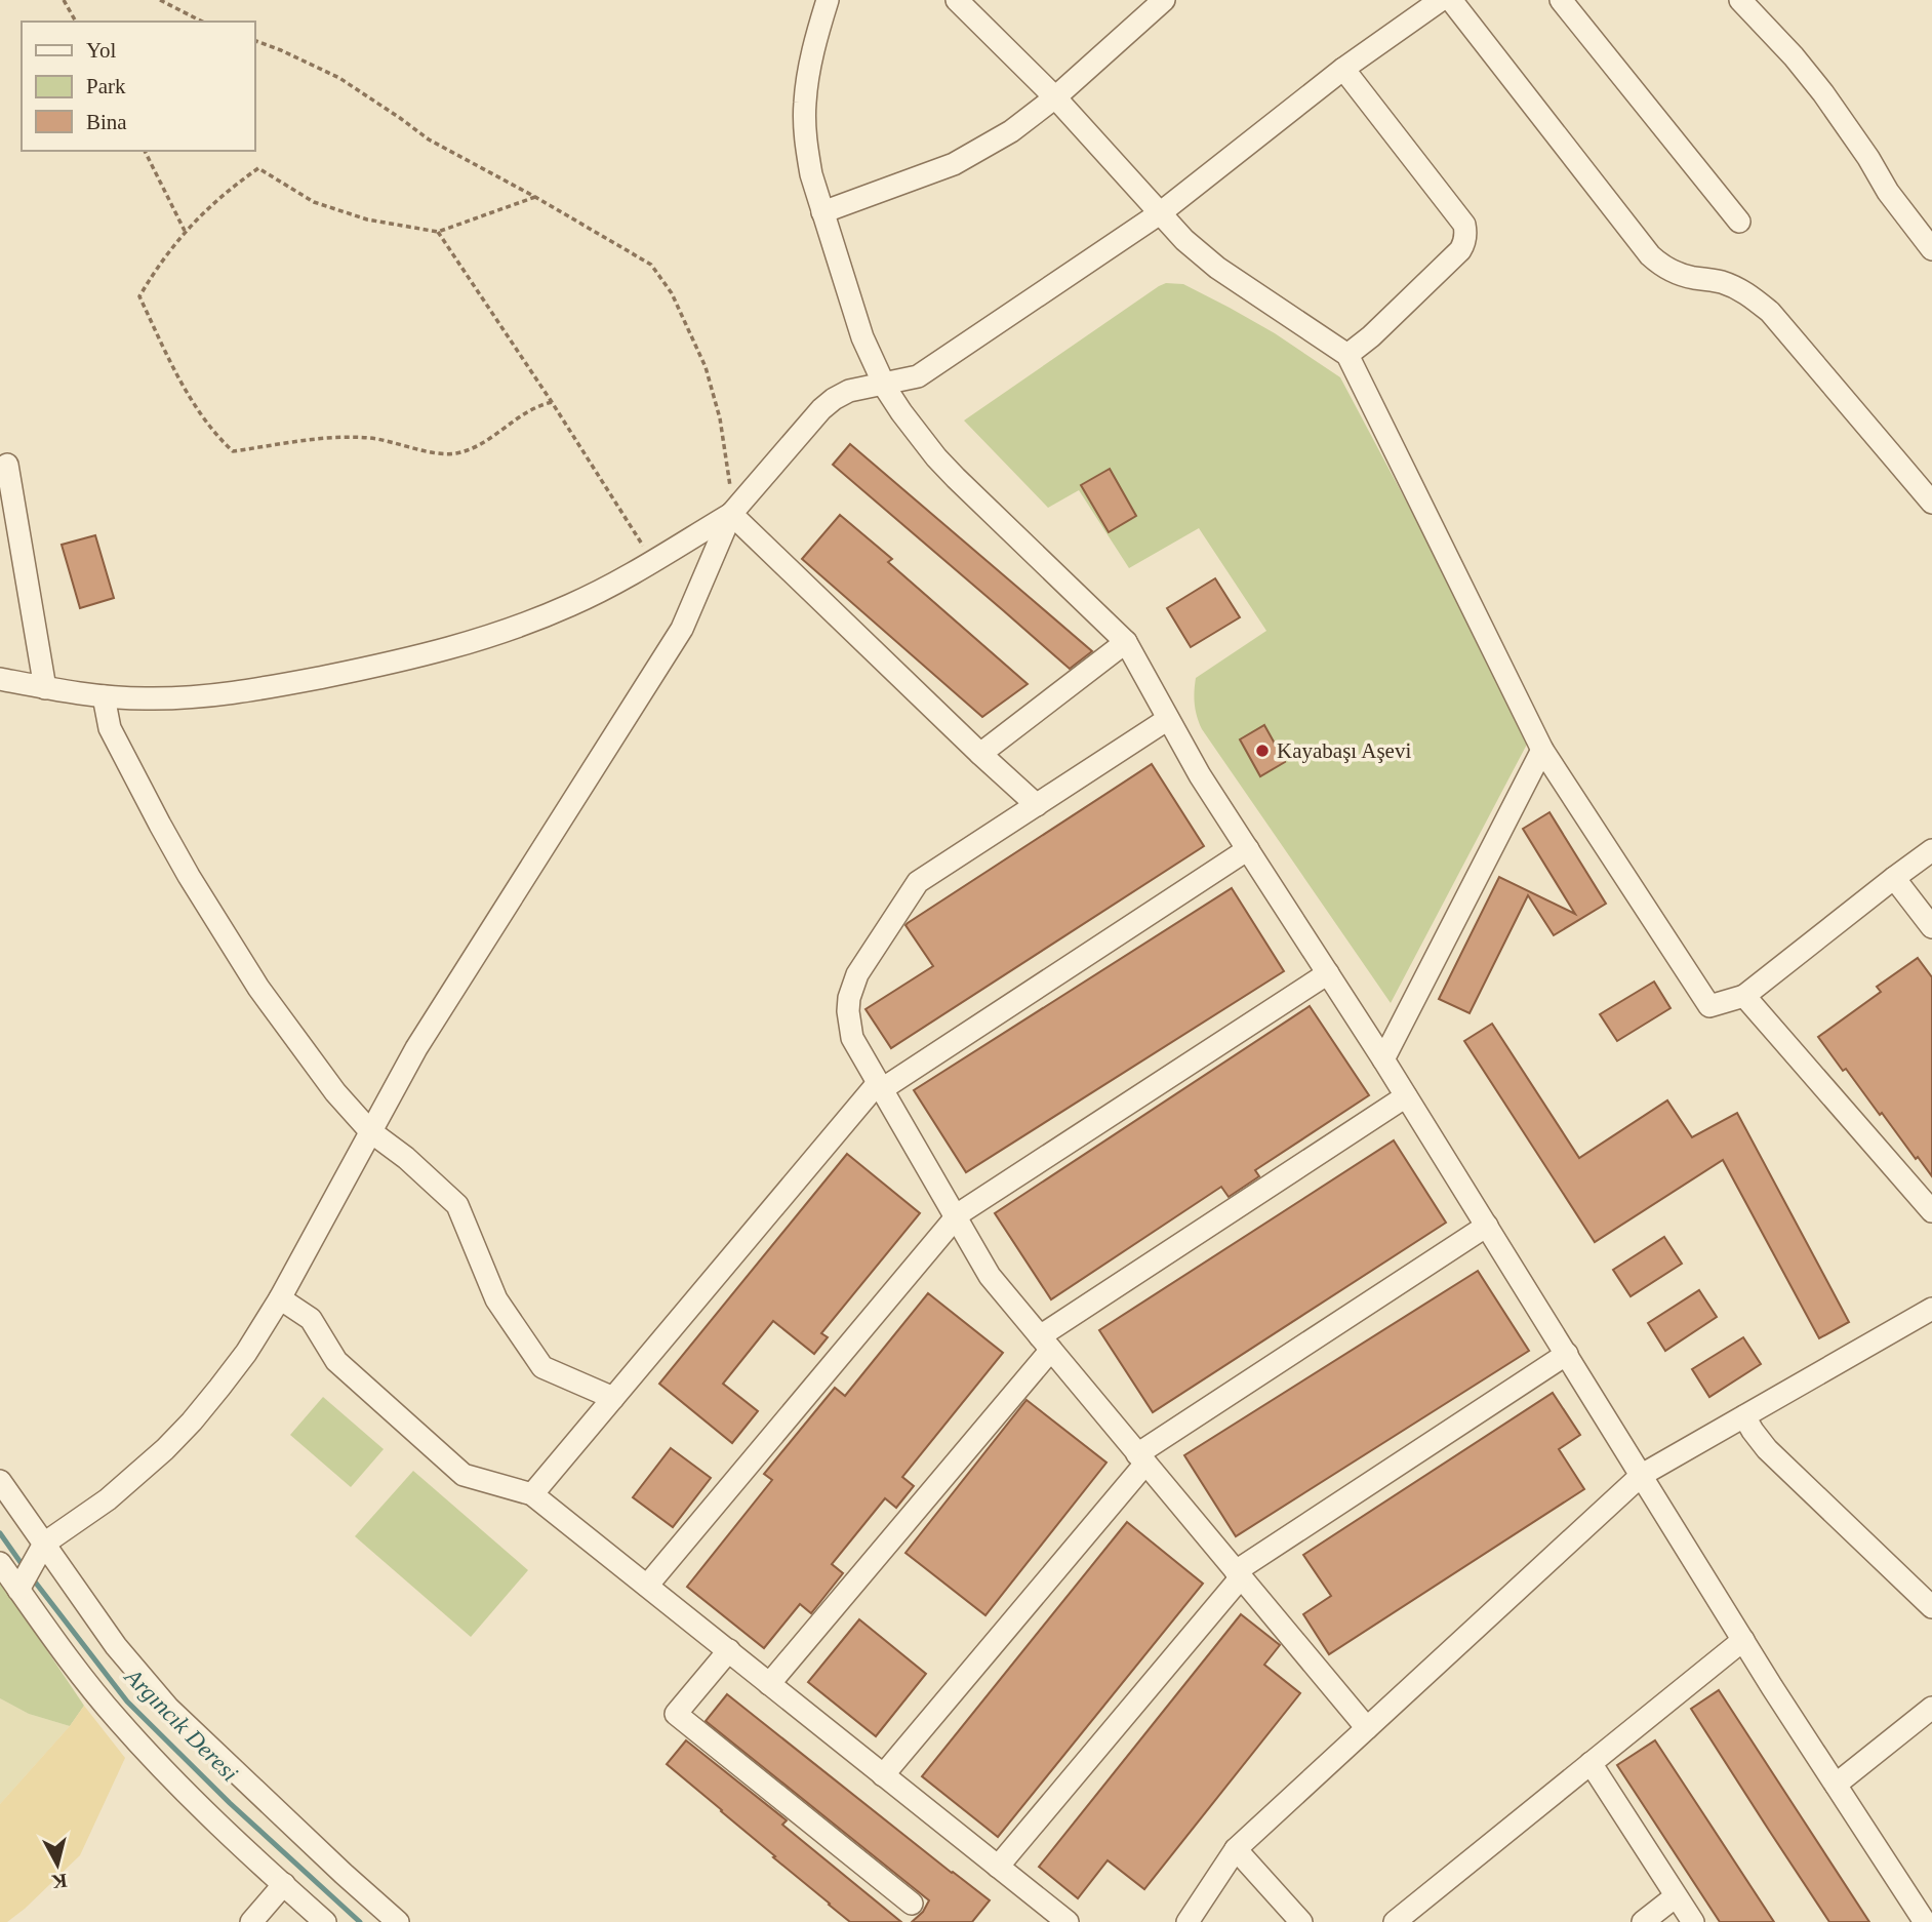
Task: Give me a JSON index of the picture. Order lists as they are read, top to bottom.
{
  "water": ["Argıncık Deresi"],
  "places": ["Kayabaşı Aşevi"],
  "legend": ["Yol", "Park", "Bina"],
  "north": "bottom"
}
